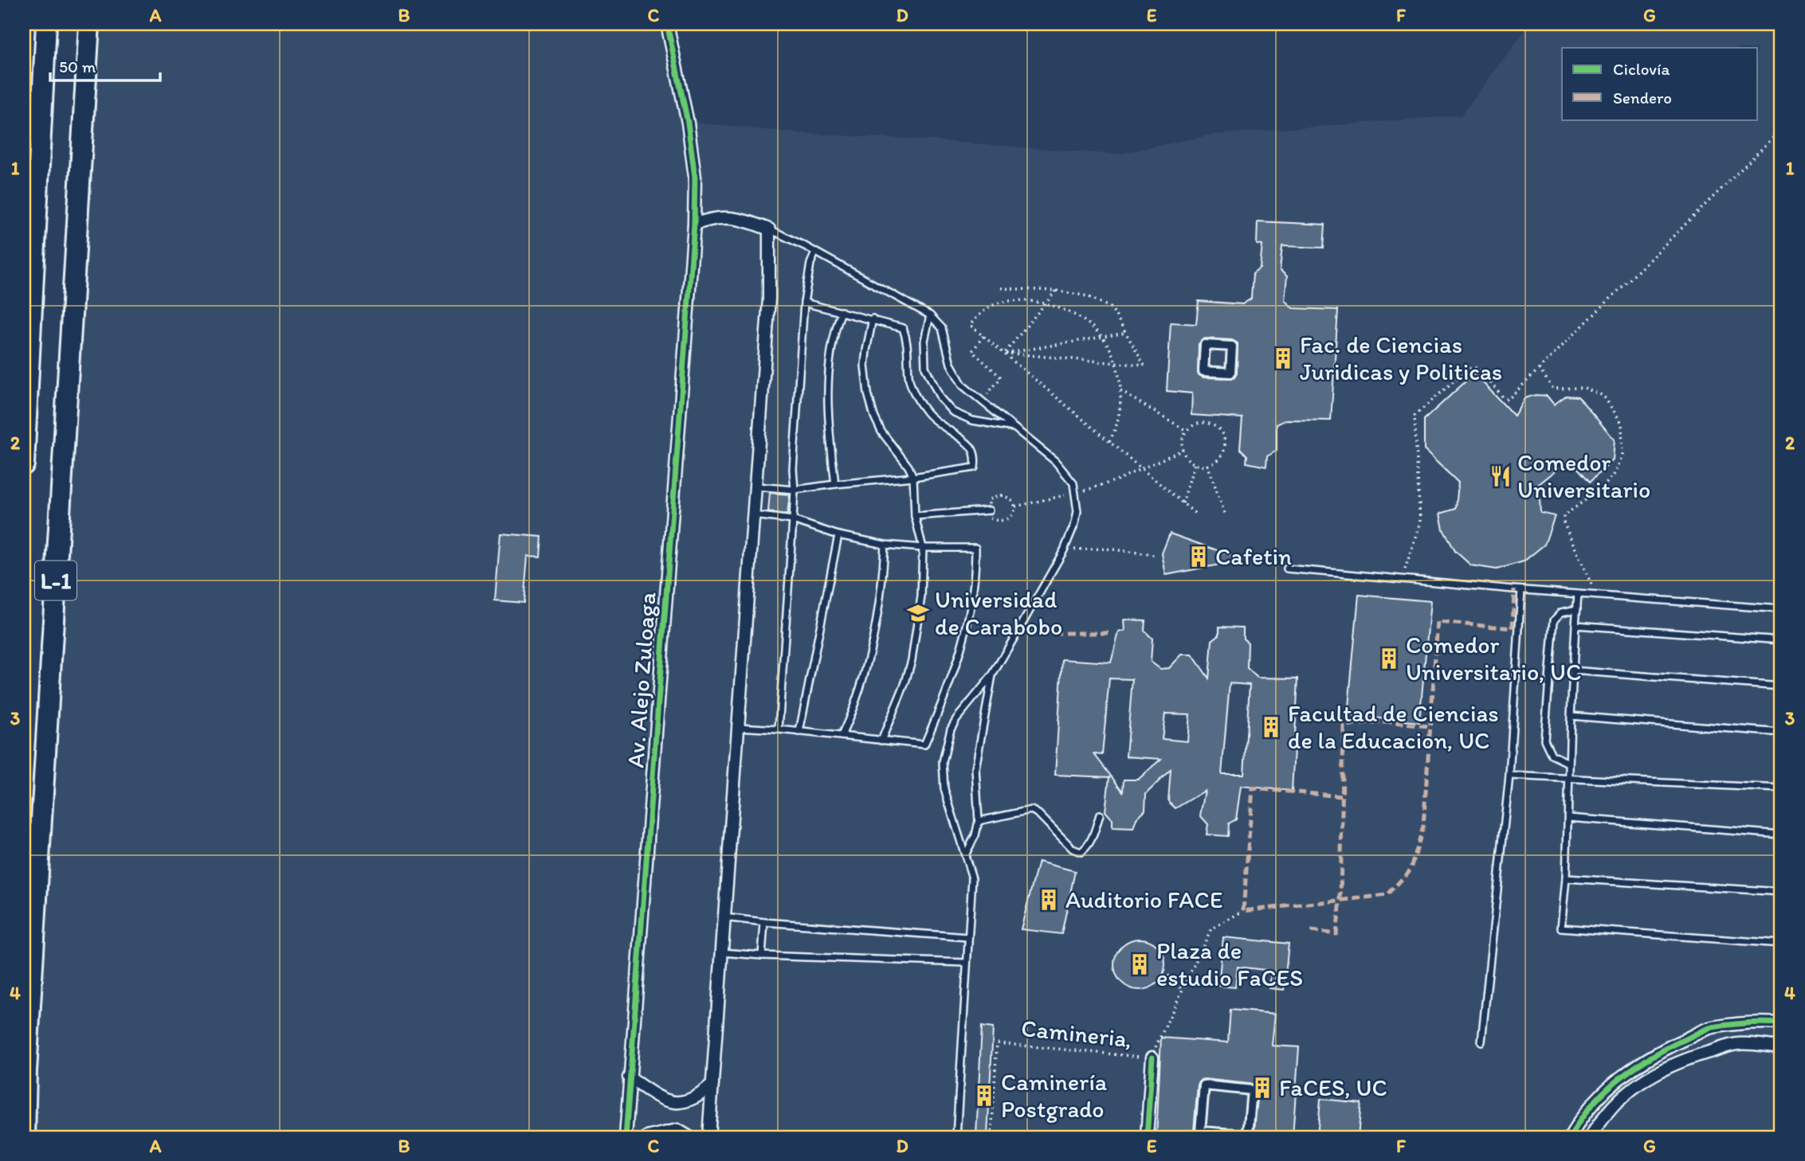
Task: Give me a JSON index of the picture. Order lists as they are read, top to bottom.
{
  "streets": {
    "highway": ["L-1"],
    "street": ["Av. Alejo Zuloaga"],
    "path": ["Camineria,"]
  },
  "places": {
    "building": [
      "Fac. de Ciencias Juridicas y Politicas",
      "Cafetin",
      "Comedor Universitario, UC",
      "Facultad de Ciencias de la Educacion, UC",
      "Auditorio FACE",
      "Plaza de estudio FaCES",
      "FaCES, UC",
      "Caminería Postgrado"
    ],
    "restaurant": ["Comedor Universitario"],
    "school or university": ["Universidad de Carabobo"]
  },
  "legend": ["Ciclovía", "Sendero"],
  "scale_bar": "50 m",
  "grid": {
    "columns": [
      "A",
      "B",
      "C",
      "D",
      "E",
      "F",
      "G"
    ],
    "rows": [
      "1",
      "2",
      "3",
      "4"
    ]
  }
}
